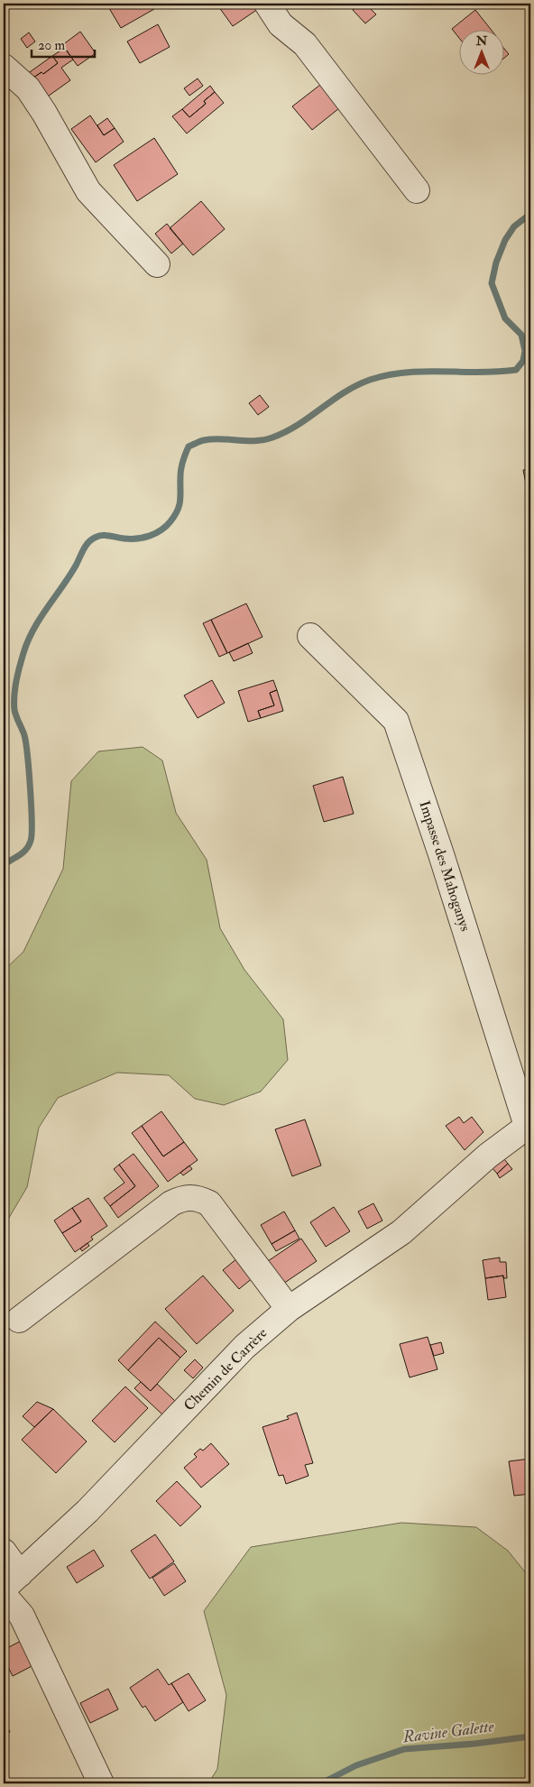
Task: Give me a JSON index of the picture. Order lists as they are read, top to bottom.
{
  "streets": {
    "street": ["Impasse des Mahoganys", "Chemin de Carrère"]
  },
  "crossings": [
    ["Impasse des Mahoganys", "Chemin de Carrère"]
  ],
  "water": ["Ravine Galette"],
  "scale_bar": "20 m",
  "north": "top"
}
